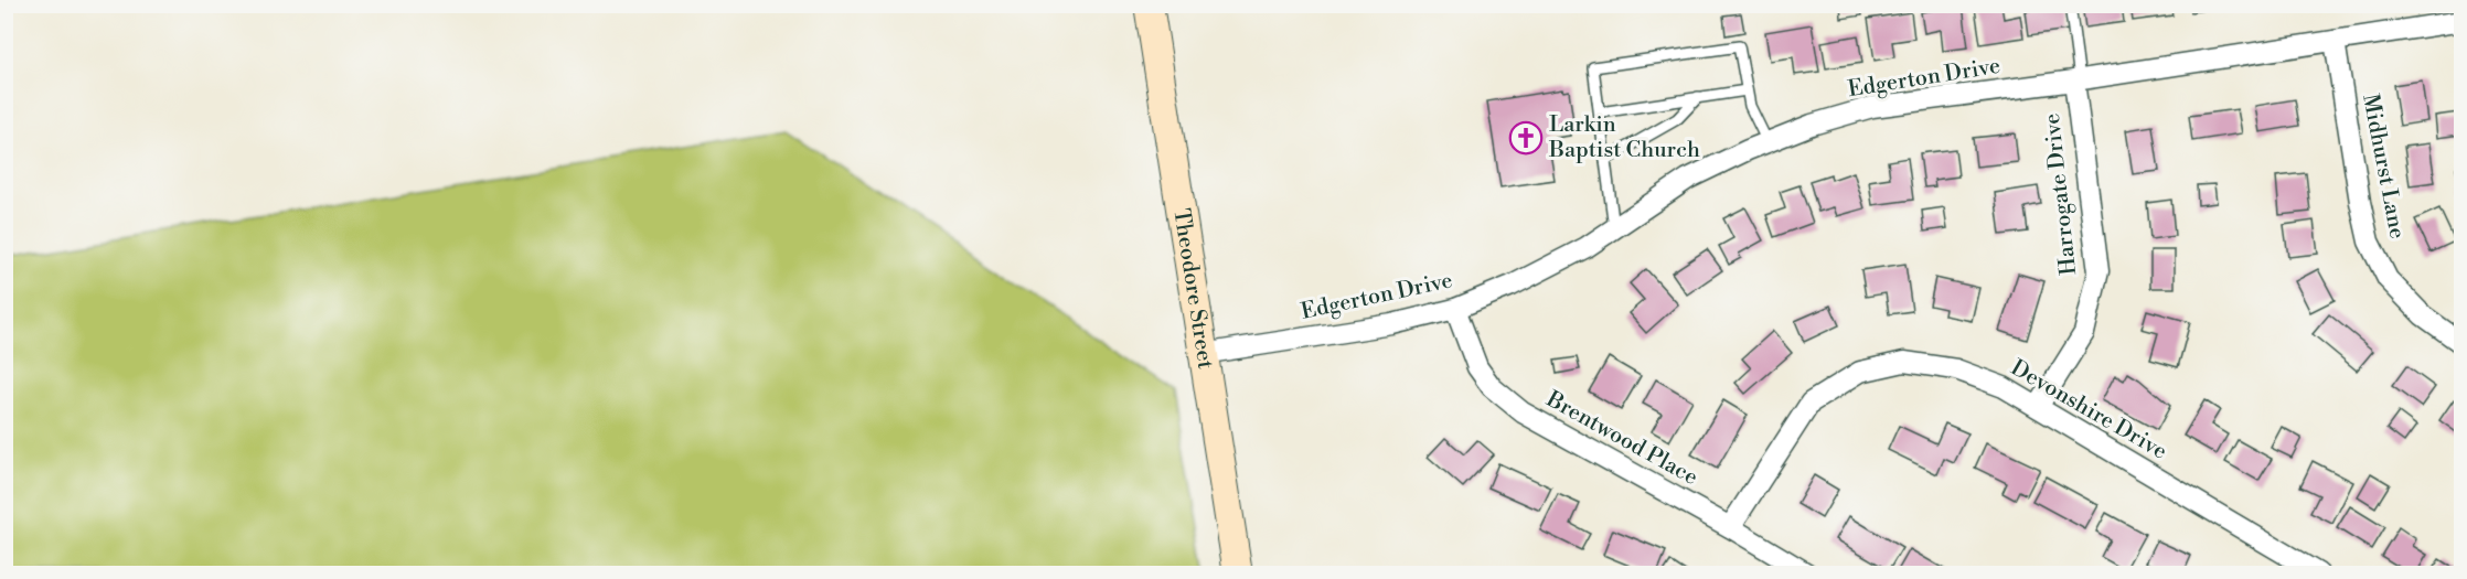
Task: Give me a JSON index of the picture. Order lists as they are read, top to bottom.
{
  "streets": {
    "street": [
      "Edgerton Drive",
      "Midhurst Lane",
      "Harrogate Drive",
      "Theodore Street",
      "Devonshire Drive",
      "Brentwood Place"
    ]
  },
  "crossings": [
    ["Edgerton Drive", "Midhurst Lane"],
    ["Edgerton Drive", "Harrogate Drive"],
    ["Edgerton Drive", "Theodore Street"],
    ["Edgerton Drive", "Brentwood Place"],
    ["Harrogate Drive", "Devonshire Drive"],
    ["Devonshire Drive", "Brentwood Place"]
  ],
  "places": {
    "church": ["Larkin Baptist Church"]
  }
}
